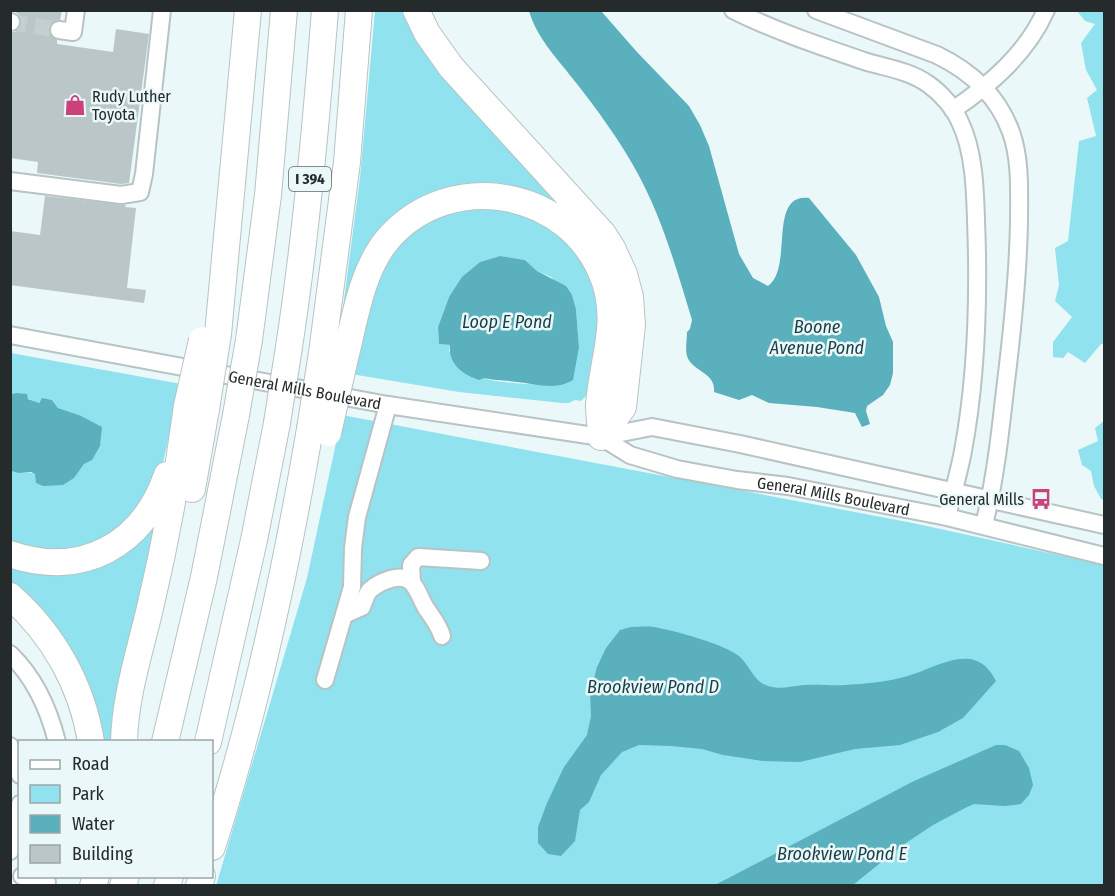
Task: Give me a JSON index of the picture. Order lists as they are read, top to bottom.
{
  "streets": {
    "highway": ["I 394"],
    "street": ["General Mills Boulevard"]
  },
  "water": [
    "Loop E Pond",
    "Boone Avenue Pond",
    "Brookview Pond D",
    "Brookview Pond E"
  ],
  "places": {
    "shop": ["Rudy Luther Toyota"],
    "bus stop": ["General Mills"]
  },
  "legend": [
    "Road",
    "Park",
    "Water",
    "Building"
  ]
}
